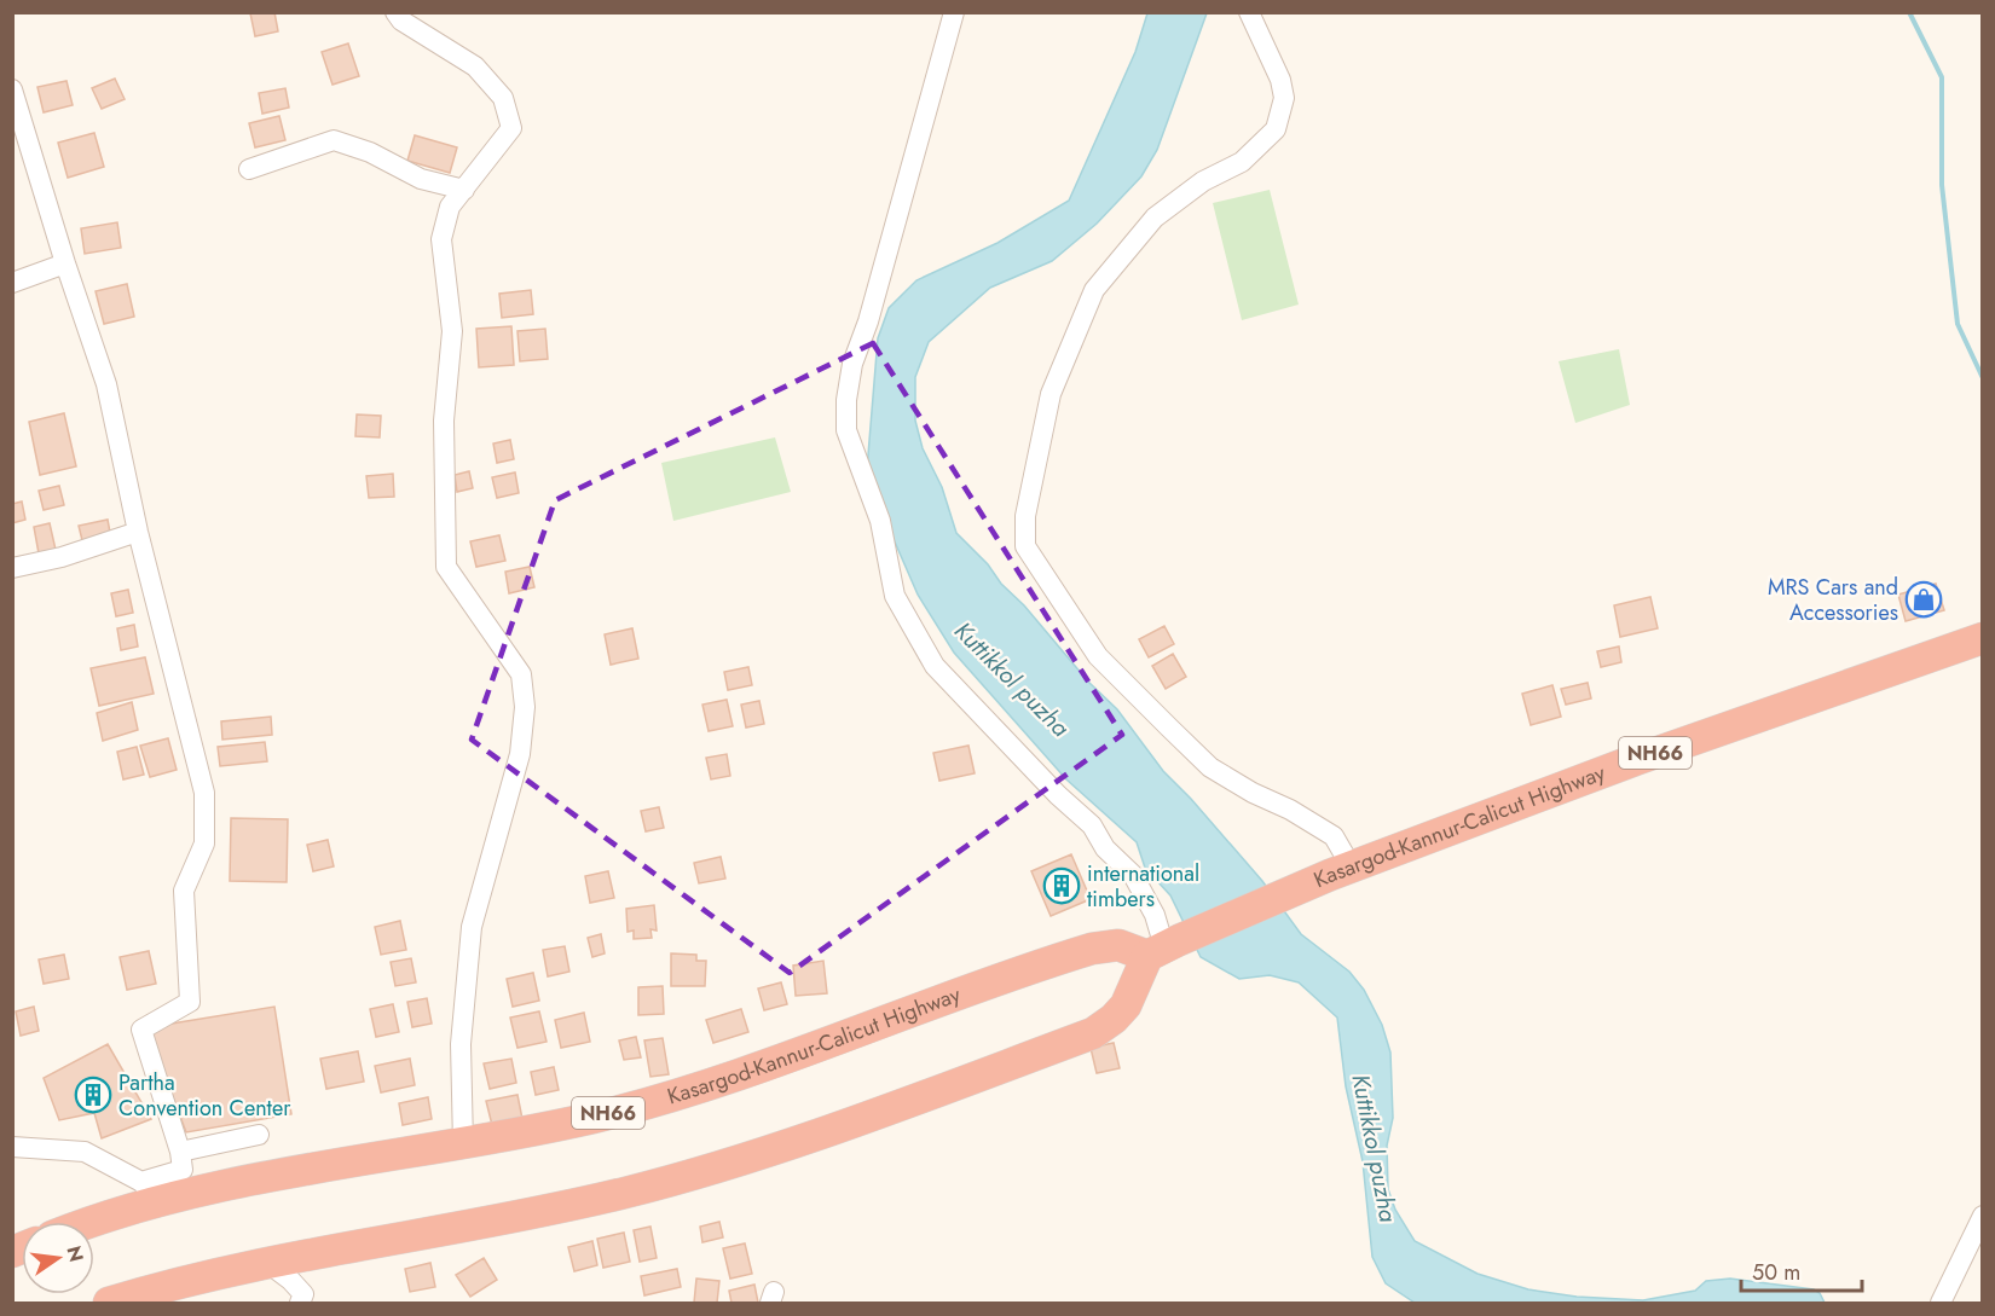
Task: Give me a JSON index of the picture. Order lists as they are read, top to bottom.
{
  "streets": {
    "highway": ["NH66", "Kasargod-Kannur-Calicut Highway"]
  },
  "water": ["Kuttikkol puzha"],
  "places": {
    "shop": ["MRS Cars and Accessories"],
    "building": ["international timbers", "Partha Convention Center"]
  },
  "scale_bar": "50 m",
  "north": "right"
}
